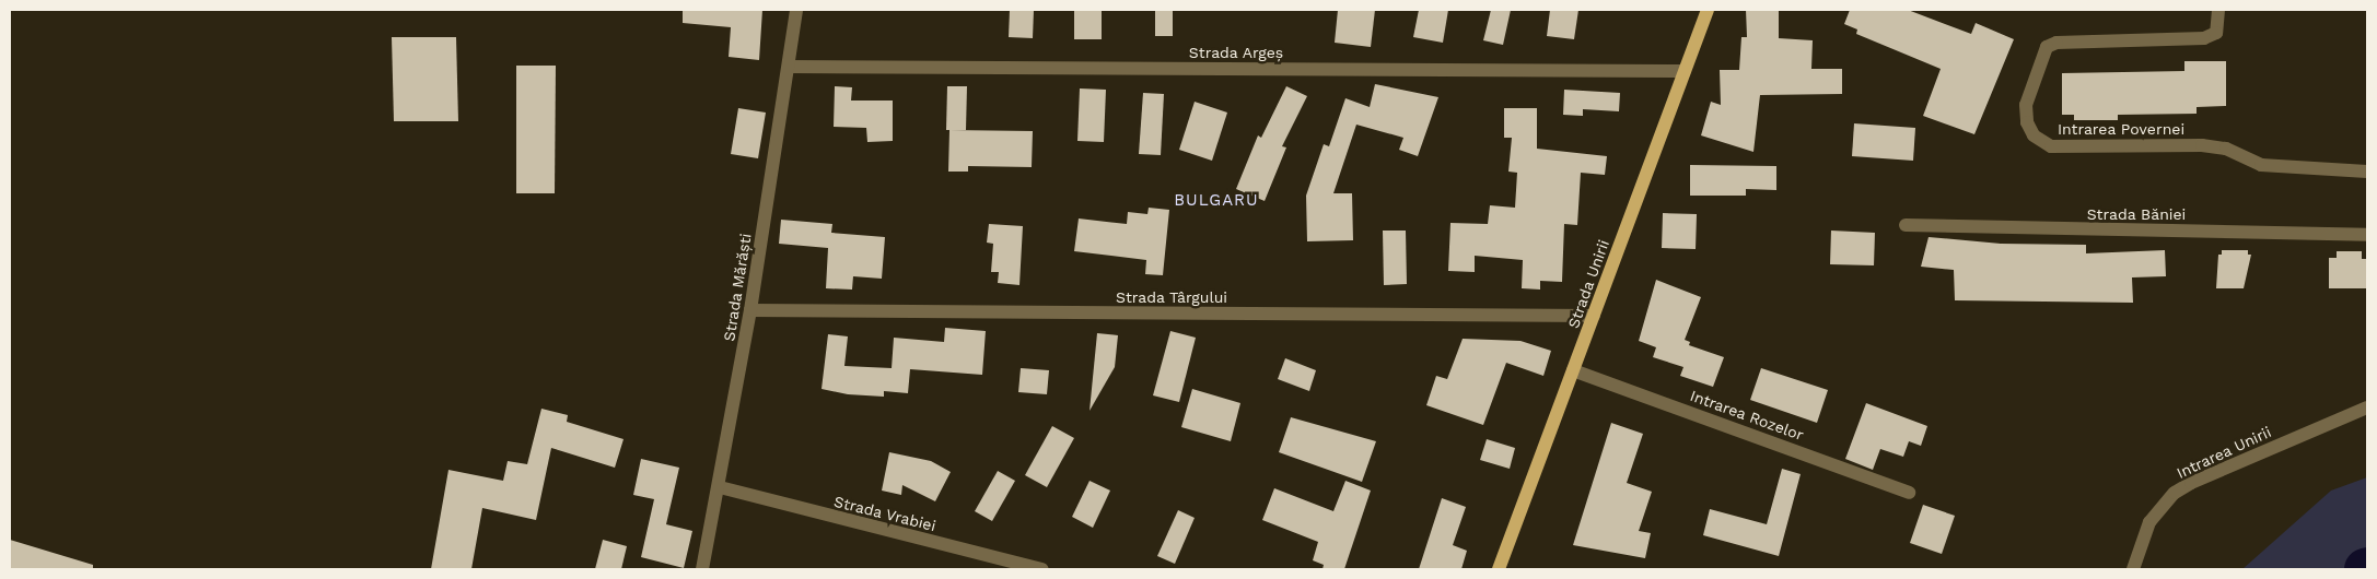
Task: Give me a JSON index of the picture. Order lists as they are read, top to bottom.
{
  "streets": {
    "main road": ["Strada Unirii"],
    "street": [
      "Strada Argeș",
      "Intrarea Povernei",
      "Strada Băniei",
      "Strada Mărăști",
      "Strada Târgului",
      "Intrarea Rozelor",
      "Intrarea Unirii",
      "Strada Vrabiei"
    ]
  },
  "crossings": [
    ["Strada Argeș", "Strada Unirii"],
    ["Strada Argeș", "Strada Mărăști"],
    ["Strada Unirii", "Strada Târgului"],
    ["Strada Unirii", "Intrarea Rozelor"],
    ["Strada Mărăști", "Strada Târgului"],
    ["Strada Mărăști", "Strada Vrabiei"]
  ],
  "districts": ["BULGARU"]
}
